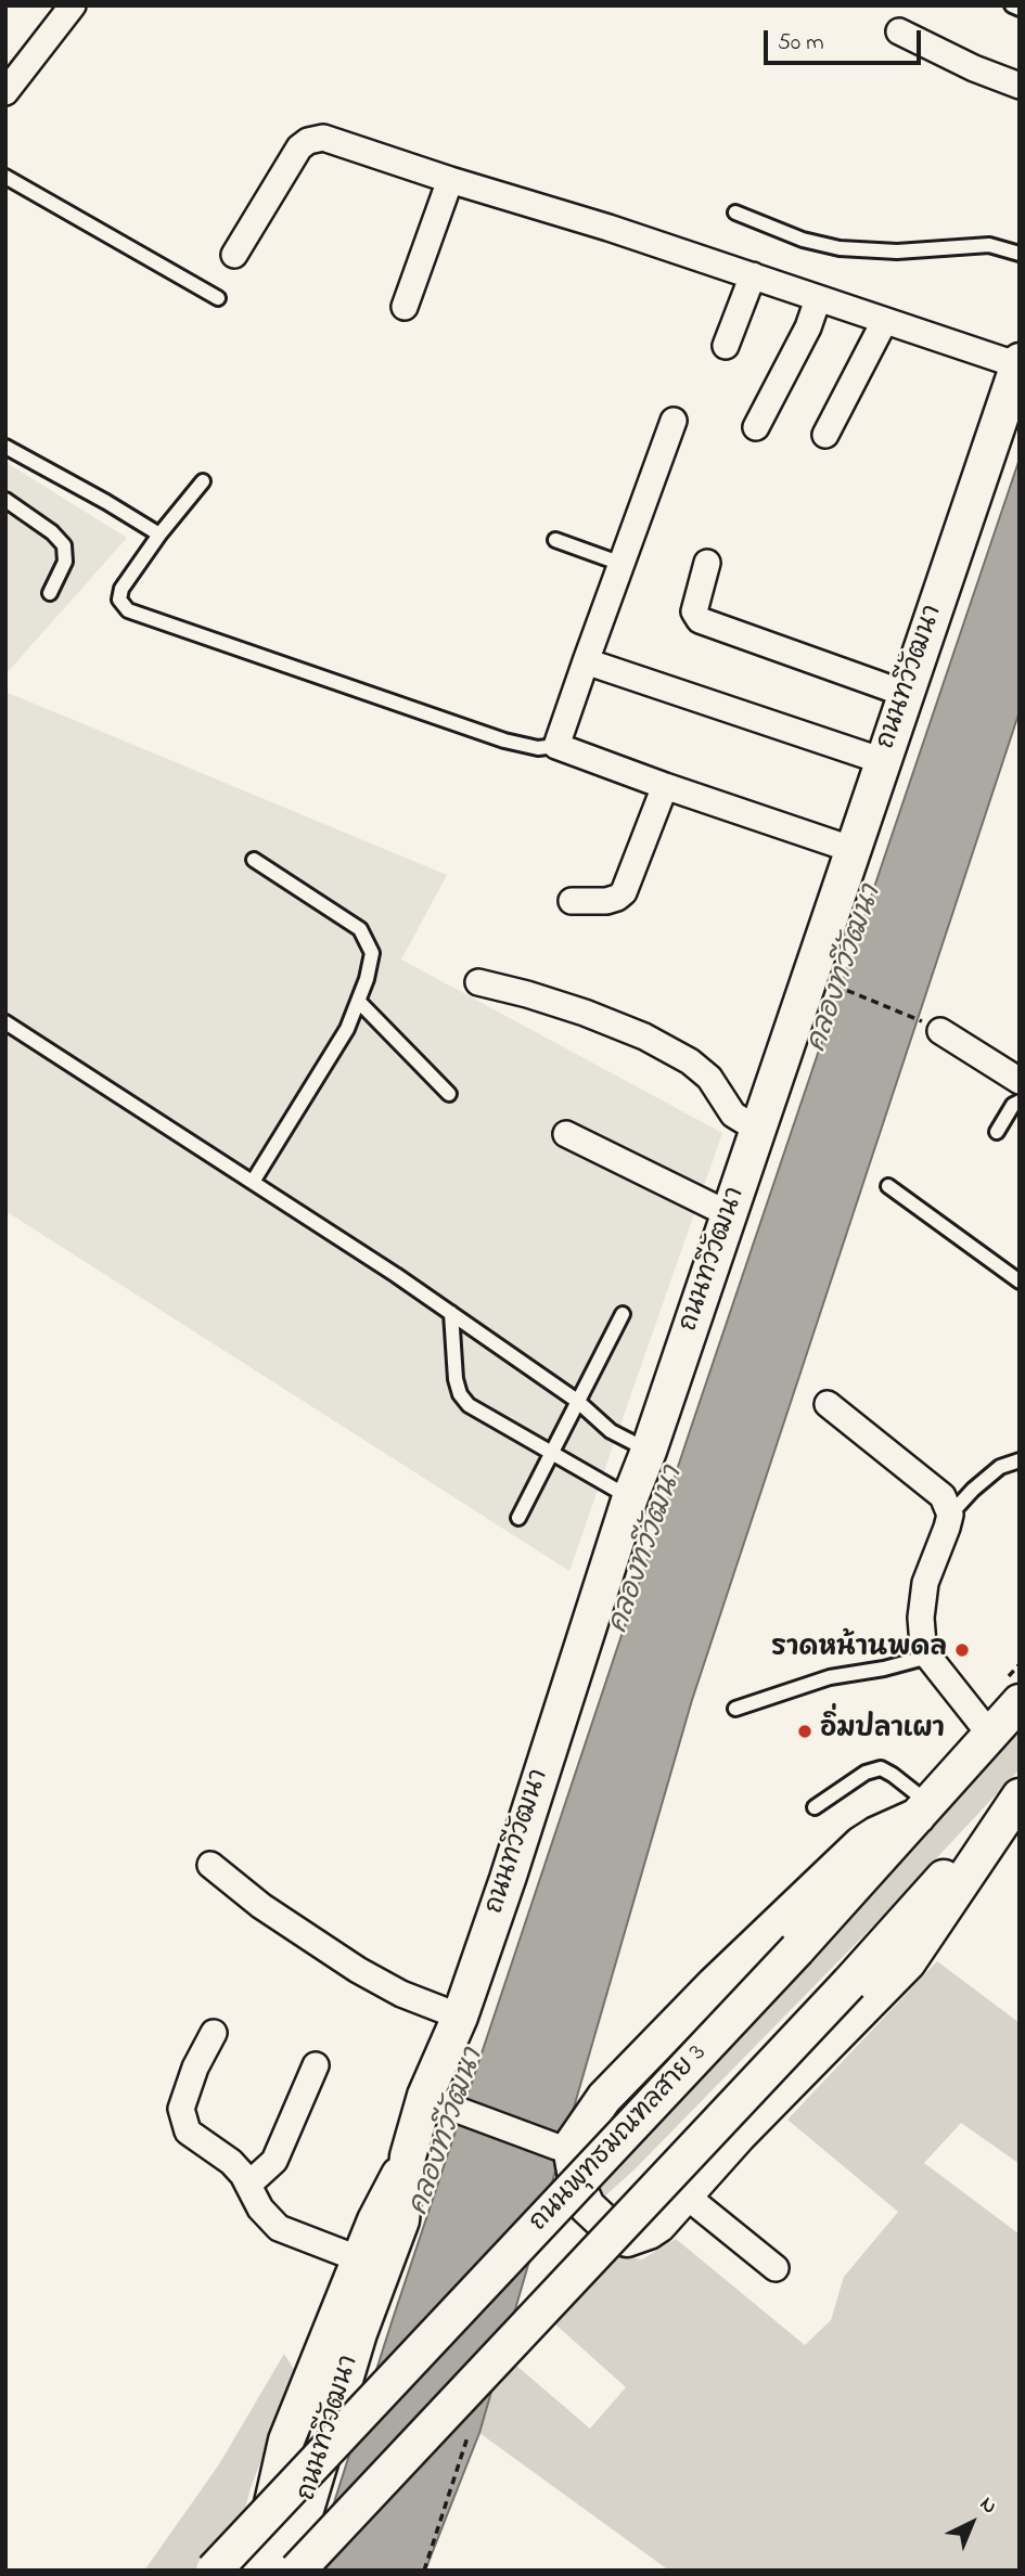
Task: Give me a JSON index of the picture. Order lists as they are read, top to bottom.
{
  "streets": {
    "main road": ["ถนนทวีวัฒนา", "ถนนพุทธมณฑลสาย 3"]
  },
  "water": ["คลองทวีวัฒนา"],
  "places": ["ราดหน้านพดล", "อิ่มปลาเผา"],
  "scale_bar": "50 m",
  "north": "top right"
}
